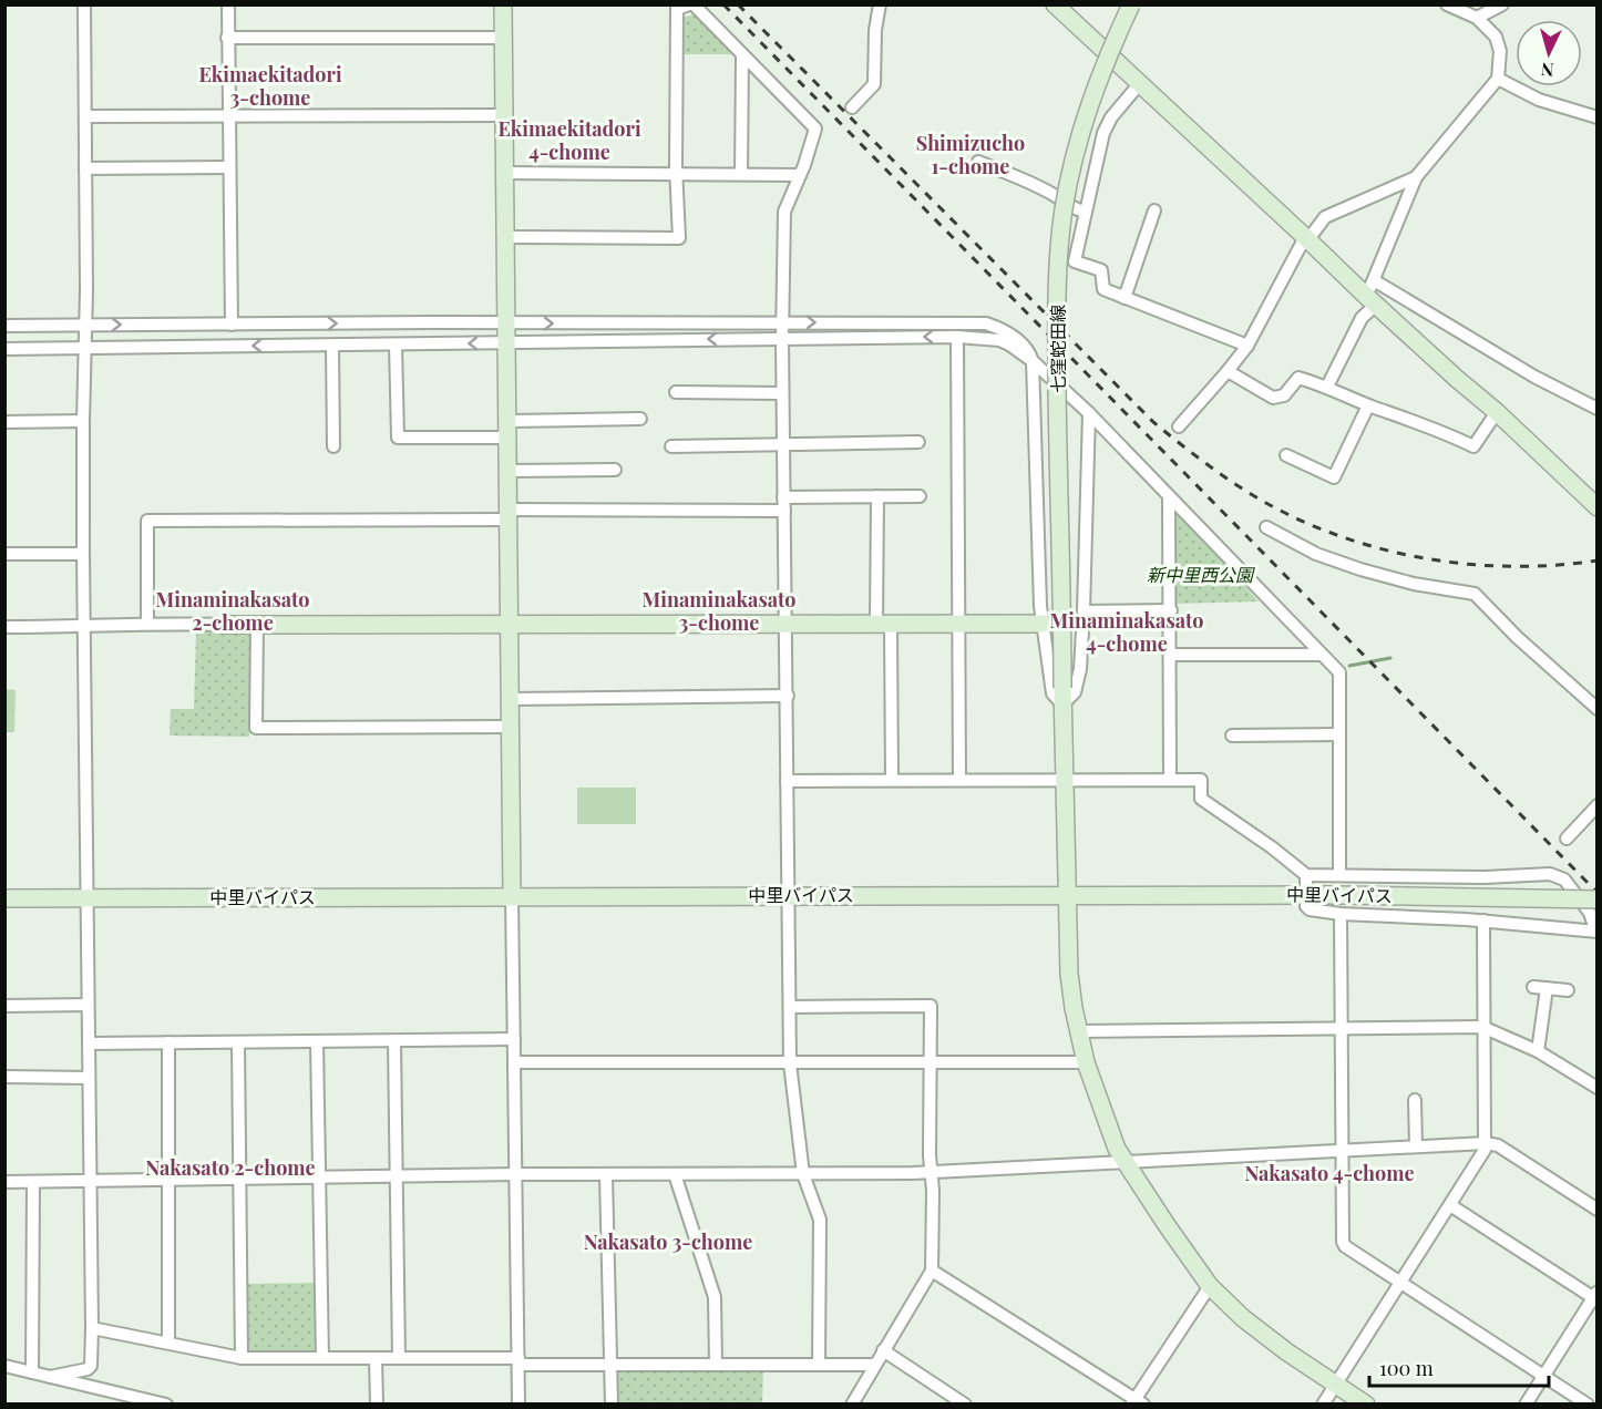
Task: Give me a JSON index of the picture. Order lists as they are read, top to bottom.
{
  "streets": {
    "street": ["七窪蛇田線", "中里バイパス"]
  },
  "crossings": [
    ["七窪蛇田線", "中里バイパス"]
  ],
  "districts": [
    "Ekimaekitadori 3-chome",
    "Ekimaekitadori 4-chome",
    "Shimizucho 1-chome",
    "Minaminakasato 2-chome",
    "Minaminakasato 3-chome",
    "Minaminakasato 4-chome",
    "Nakasato 2-chome",
    "Nakasato 4-chome",
    "Nakasato 3-chome"
  ],
  "parks": ["新中里西公園"],
  "scale_bar": "100 m",
  "north": "bottom"
}
